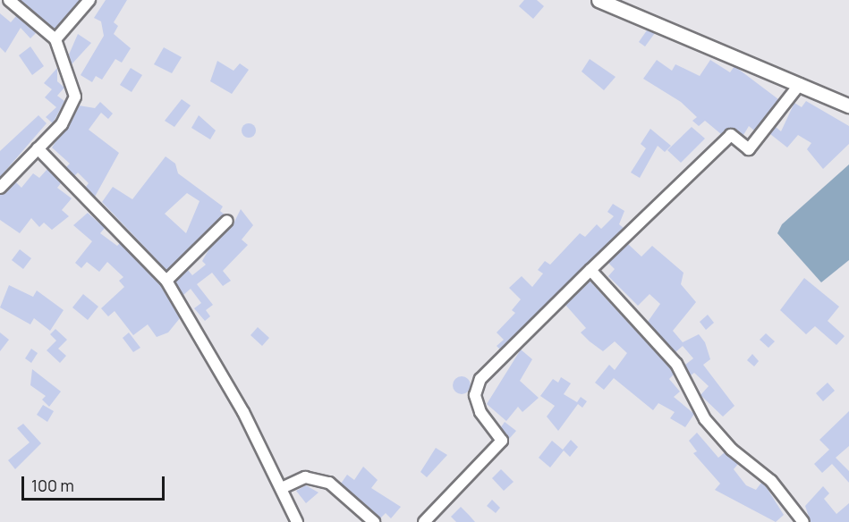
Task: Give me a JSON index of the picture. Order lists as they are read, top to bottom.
{
  "scale_bar": "100 m"
}
